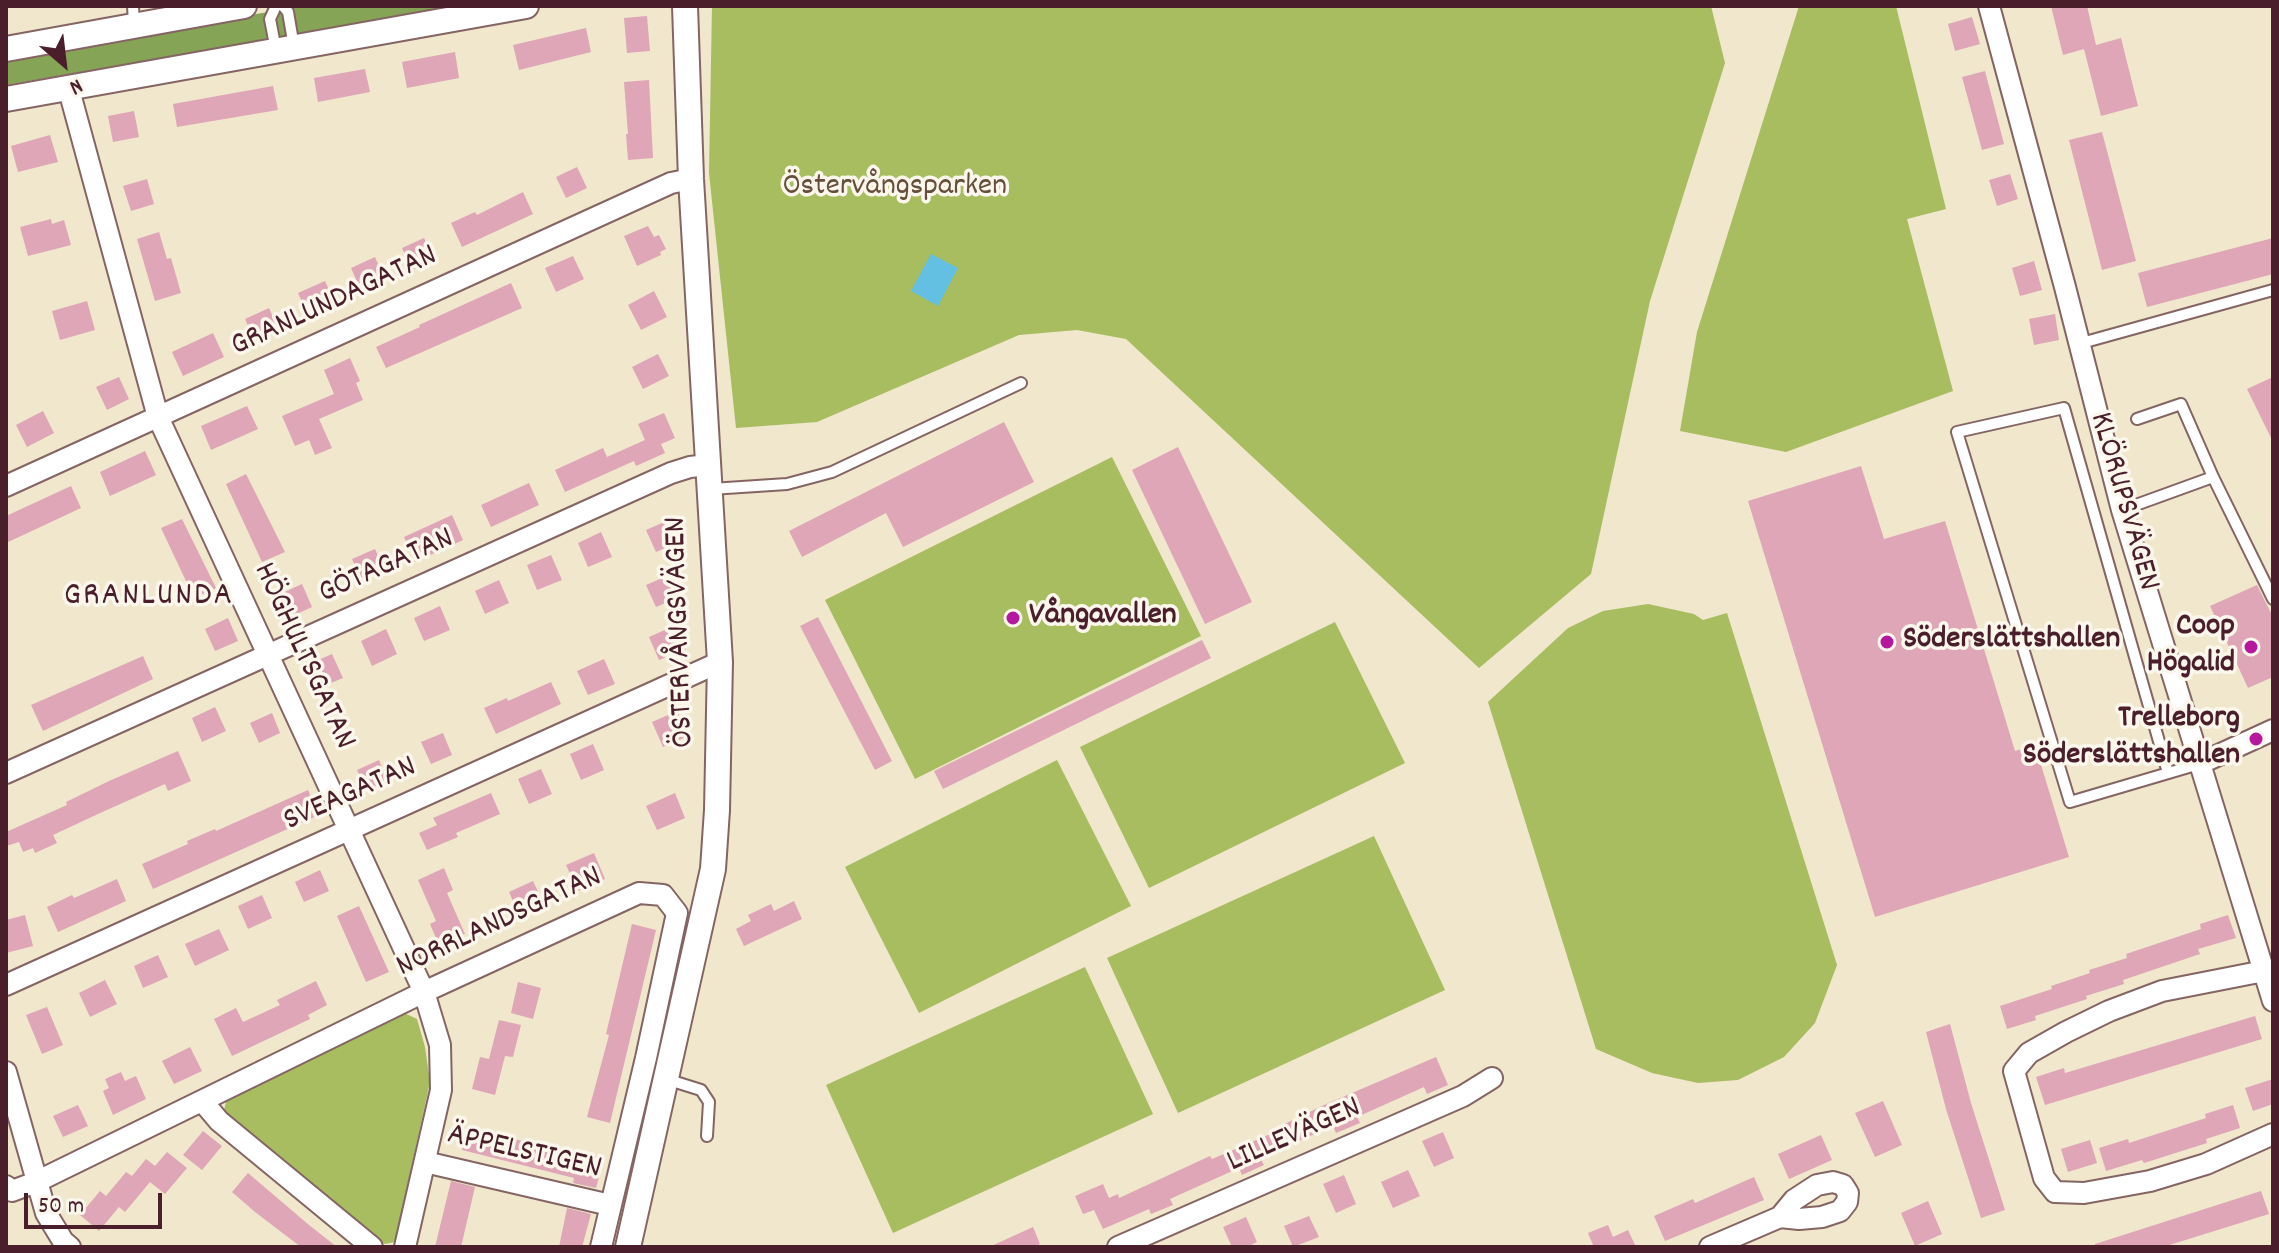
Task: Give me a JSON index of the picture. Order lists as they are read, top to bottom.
{
  "streets": {
    "street": [
      "GRANLUNDAGATAN",
      "KLÖRUPSVÄGEN",
      "GÖTAGATAN",
      "ÖSTERVÅNGSVÄGEN",
      "HÖGHULTSGATAN",
      "SVEAGATAN",
      "NORRLANDSGATAN",
      "LILLEVÄGEN",
      "ÄPPELSTIGEN"
    ]
  },
  "crossings": [
    ["GRANLUNDAGATAN", "ÖSTERVÅNGSVÄGEN"],
    ["GRANLUNDAGATAN", "HÖGHULTSGATAN"],
    ["GÖTAGATAN", "ÖSTERVÅNGSVÄGEN"],
    ["GÖTAGATAN", "HÖGHULTSGATAN"],
    ["ÖSTERVÅNGSVÄGEN", "SVEAGATAN"],
    ["HÖGHULTSGATAN", "SVEAGATAN"],
    ["HÖGHULTSGATAN", "NORRLANDSGATAN"],
    ["HÖGHULTSGATAN", "ÄPPELSTIGEN"],
    ["NORRLANDSGATAN", "ÄPPELSTIGEN"]
  ],
  "districts": ["GRANLUNDA"],
  "parks": ["Östervångsparken"],
  "places": [
    "Vångavallen",
    "Söderslättshallen",
    "Coop Högalid",
    "Trelleborg Söderslättshallen"
  ],
  "scale_bar": "50 m",
  "north": "bottom right"
}
